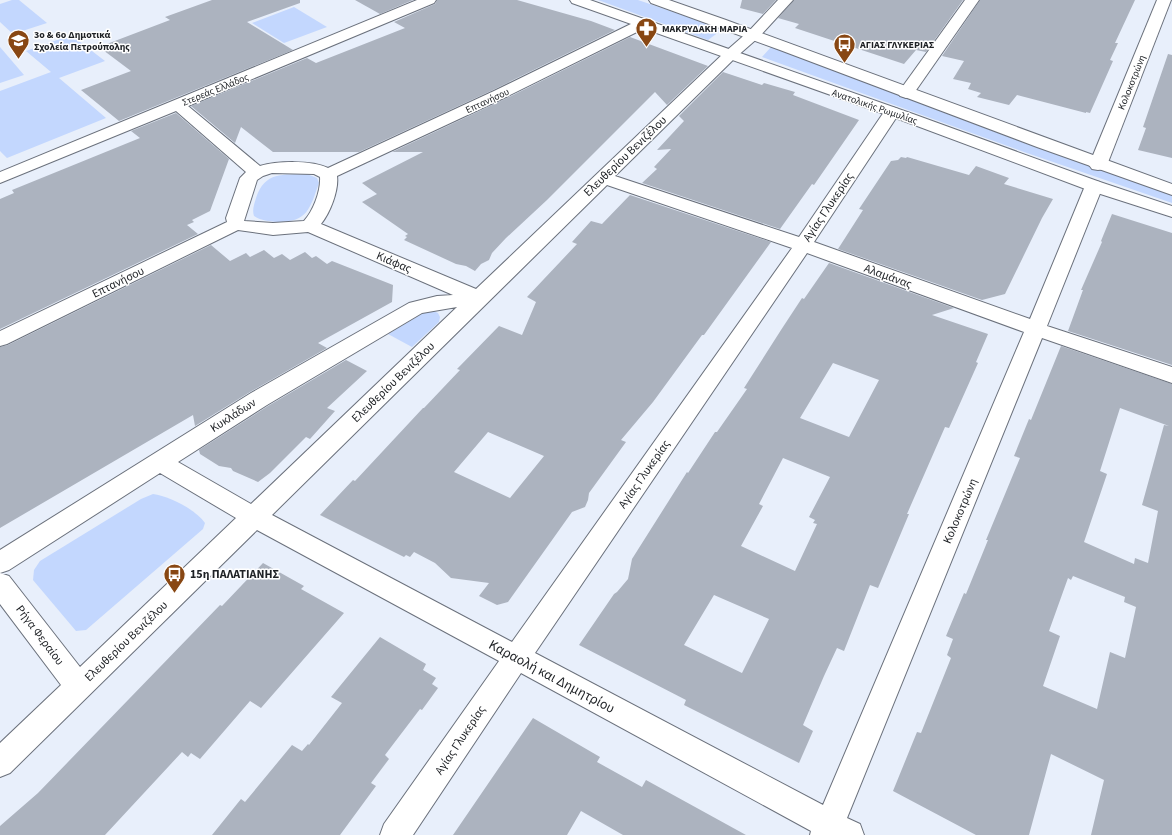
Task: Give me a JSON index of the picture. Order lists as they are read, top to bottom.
{
  "streets": {
    "street": [
      "Κολοκοτρώνη",
      "Στερεάς Ελλάδος",
      "Επτανήσου",
      "Ανατολικής Ρωμυλίας",
      "Ελευθερίου Βενιζέλου",
      "Αγίας Γλυκερίας",
      "Κιάφας",
      "Αλαμάνας",
      "Κυκλάδων",
      "Ρήγα Φεραίου",
      "Καραολή και Δημητρίου"
    ]
  },
  "crossings": [
    ["Κολοκοτρώνη", "Ανατολικής Ρωμυλίας"],
    ["Κολοκοτρώνη", "Αλαμάνας"],
    ["Κολοκοτρώνη", "Καραολή και Δημητρίου"],
    ["Επτανήσου", "Ανατολικής Ρωμυλίας"],
    ["Ανατολικής Ρωμυλίας", "Ελευθερίου Βενιζέλου"],
    ["Ανατολικής Ρωμυλίας", "Αγίας Γλυκερίας"],
    ["Ελευθερίου Βενιζέλου", "Κιάφας"],
    ["Ελευθερίου Βενιζέλου", "Αλαμάνας"],
    ["Ελευθερίου Βενιζέλου", "Κυκλάδων"],
    ["Ελευθερίου Βενιζέλου", "Ρήγα Φεραίου"],
    ["Ελευθερίου Βενιζέλου", "Καραολή και Δημητρίου"],
    ["Αγίας Γλυκερίας", "Αλαμάνας"],
    ["Αγίας Γλυκερίας", "Καραολή και Δημητρίου"],
    ["Κιάφας", "Κυκλάδων"],
    ["Κυκλάδων", "Καραολή και Δημητρίου"]
  ],
  "places": {
    "pharmacy": ["ΜΑΚΡΥΔΑΚΗ ΜΑΡΙΑ"],
    "school or university": ["3ο & 6ο Δημοτικά Σχολεία Πετρούπολης"],
    "bus stop": ["ΑΓΙΑΣ ΓΛΥΚΕΡΙΑΣ", "15η ΠΑΛΑΤΙΑΝΗΣ"]
  }
}
